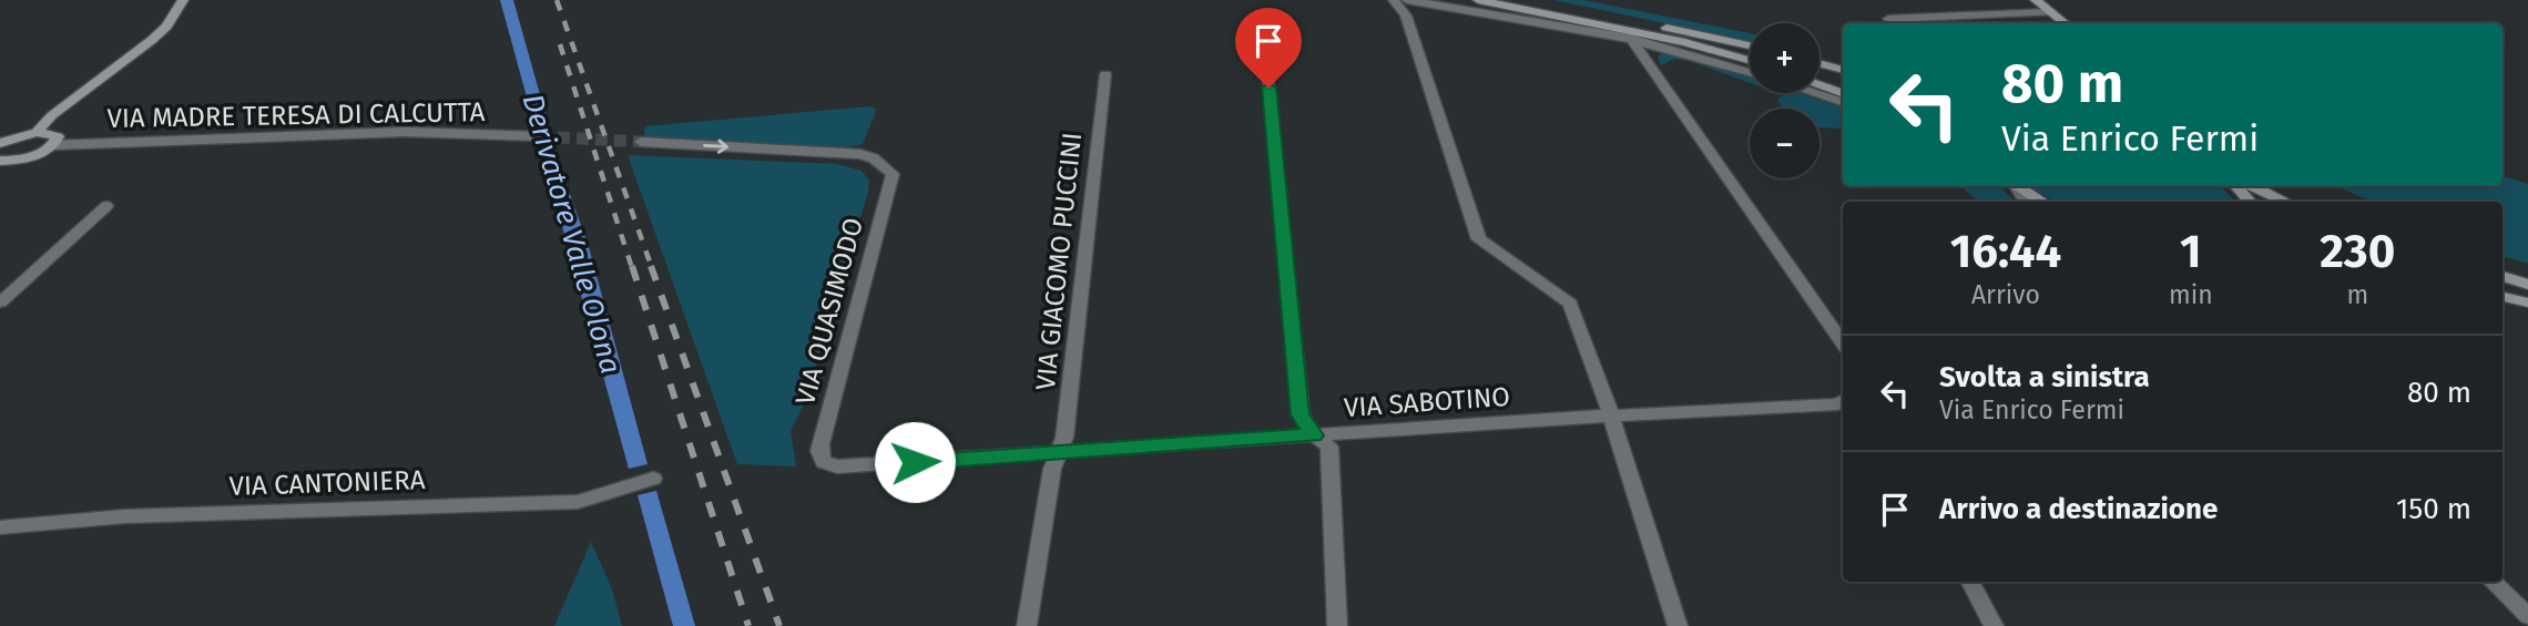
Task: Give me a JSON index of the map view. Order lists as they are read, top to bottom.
{
  "streets": {
    "street": [
      "VIA MADRE TERESA DI CALCUTTA",
      "VIA GIACOMO PUCCINI",
      "VIA QUASIMODO",
      "VIA SABOTINO",
      "VIA CANTONIERA"
    ]
  },
  "crossings": [
    ["VIA GIACOMO PUCCINI", "VIA SABOTINO"],
    ["VIA QUASIMODO", "VIA SABOTINO"]
  ],
  "water": ["Derivatore Valle Olona"],
  "page": {
    "map_buttons": ["+", "−"],
    "turn": ["80 m", "Via Enrico Fermi"],
    "eta": [
      "16:44",
      "Arrivo",
      "1",
      "min",
      "230",
      "m"
    ],
    "list": [
      {
        "name": "Svolta a sinistra",
        "note": "Via Enrico Fermi",
        "value": "80 m"
      },
      {
        "name": "Arrivo a destinazione",
        "value": "150 m"
      }
    ]
  }
}
